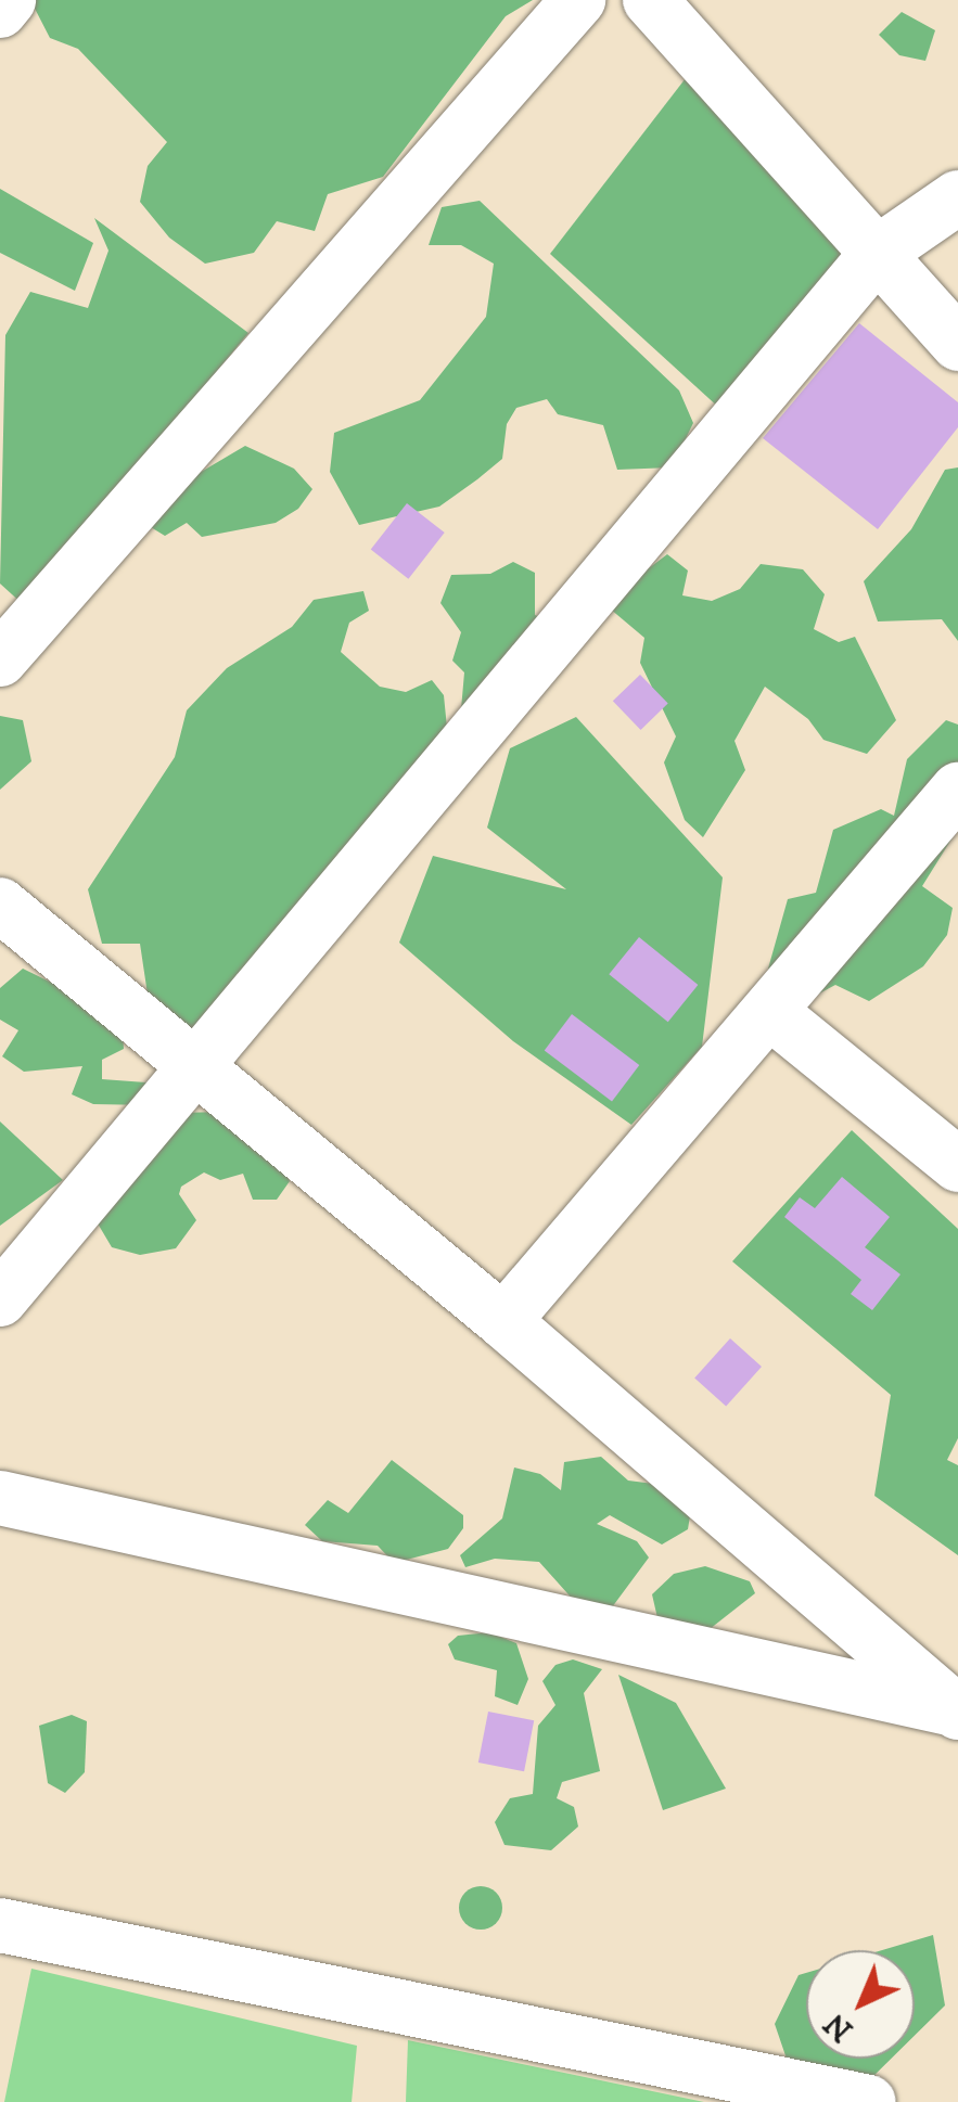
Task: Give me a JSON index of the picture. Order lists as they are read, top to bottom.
{
  "north": "bottom left"
}
